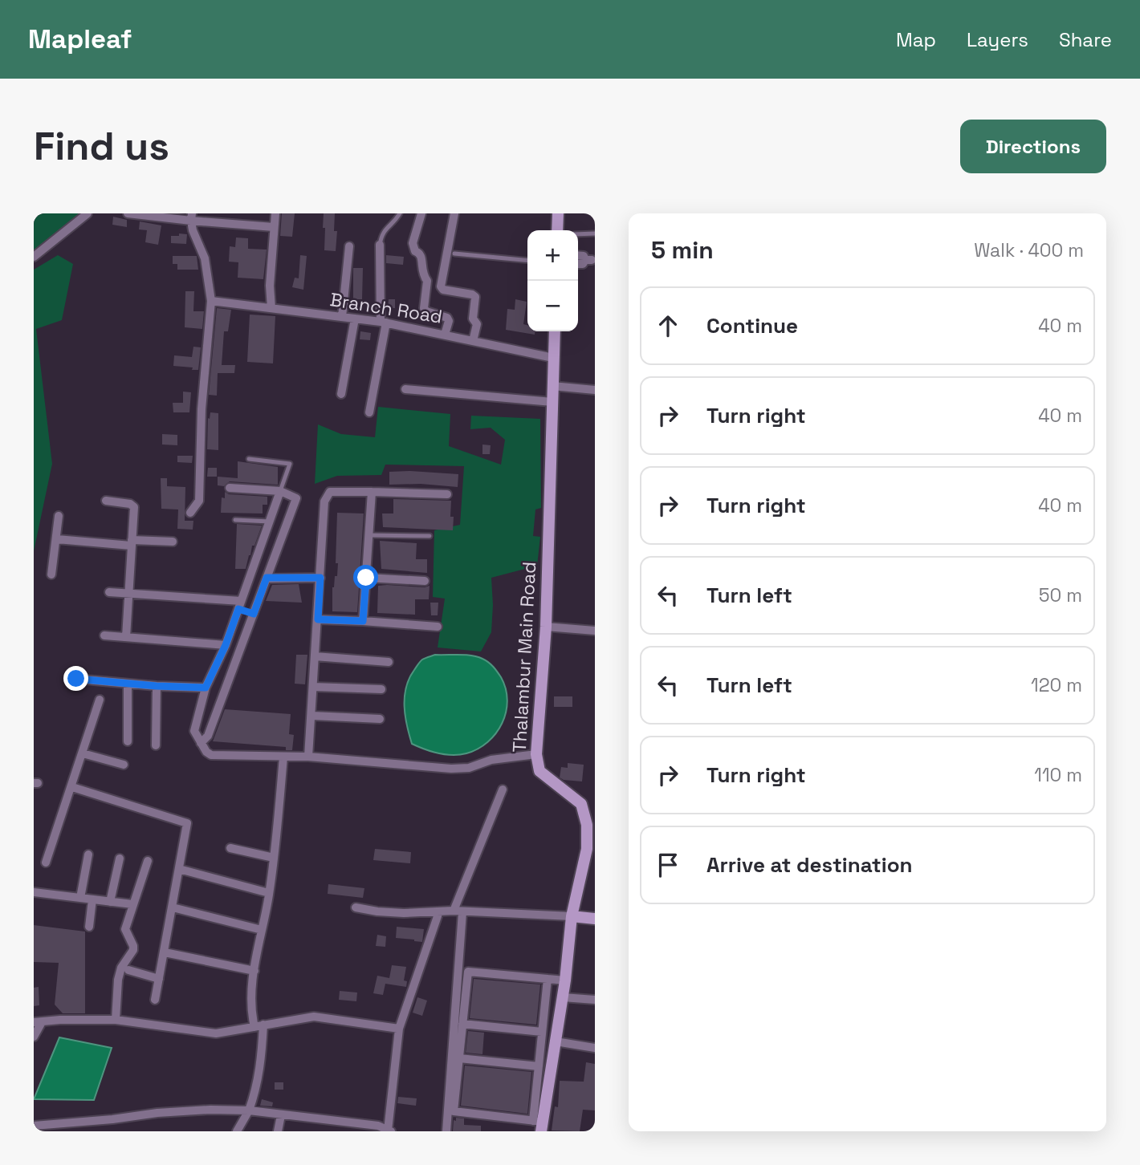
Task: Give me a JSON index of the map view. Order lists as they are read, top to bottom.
{
  "streets": {
    "street": ["Branch Road", "Thalambur Main Road"]
  },
  "crossings": [
    ["Branch Road", "Thalambur Main Road"]
  ],
  "page": {
    "header": "Mapleaf",
    "nav": ["Map", "Layers", "Share"],
    "buttons": "Directions",
    "title": "Find us",
    "heading": ["5 min", "Walk · 400 m"],
    "map_buttons": ["+", "−"],
    "list": [
      ["Continue", "40 m"],
      ["Turn right", "40 m"],
      ["Turn right", "40 m"],
      ["Turn left", "50 m"],
      ["Turn left", "120 m"],
      ["Turn right", "110 m"],
      "Arrive at destination"
    ]
  }
}
